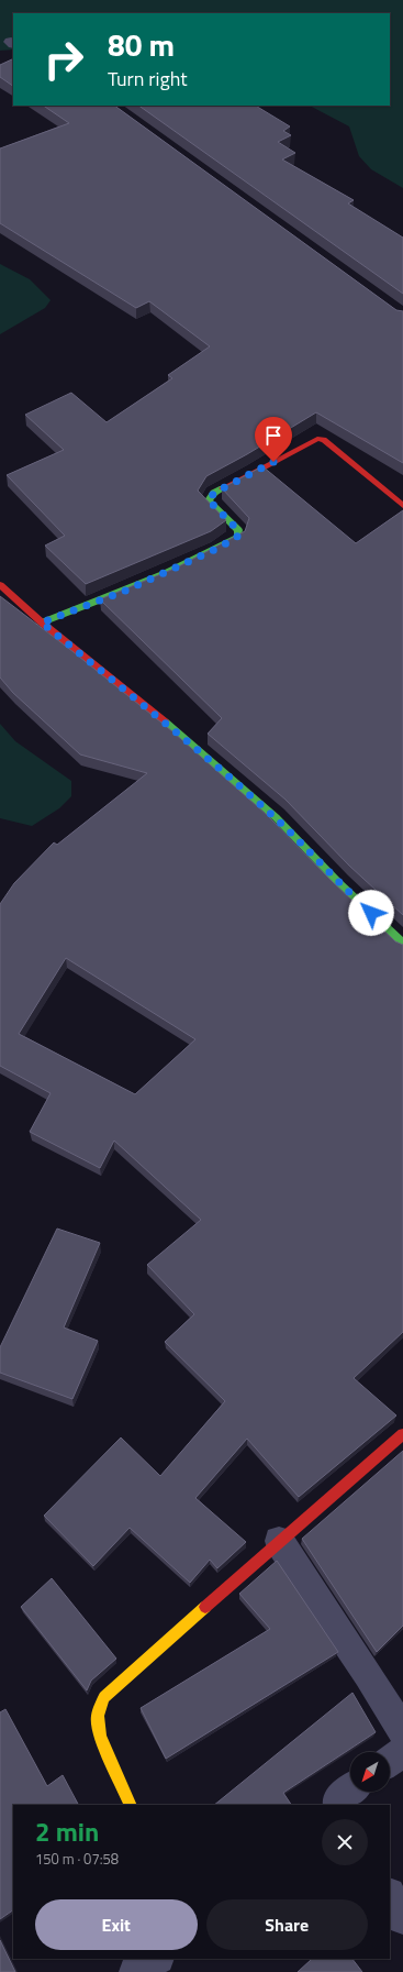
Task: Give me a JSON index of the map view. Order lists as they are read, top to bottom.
{
  "north": "bottom left",
  "page": {
    "turn": ["80 m", "Turn right"],
    "heading": ["2 min", "150 m · 07:58"],
    "buttons": ["Exit", "Share"]
  }
}
